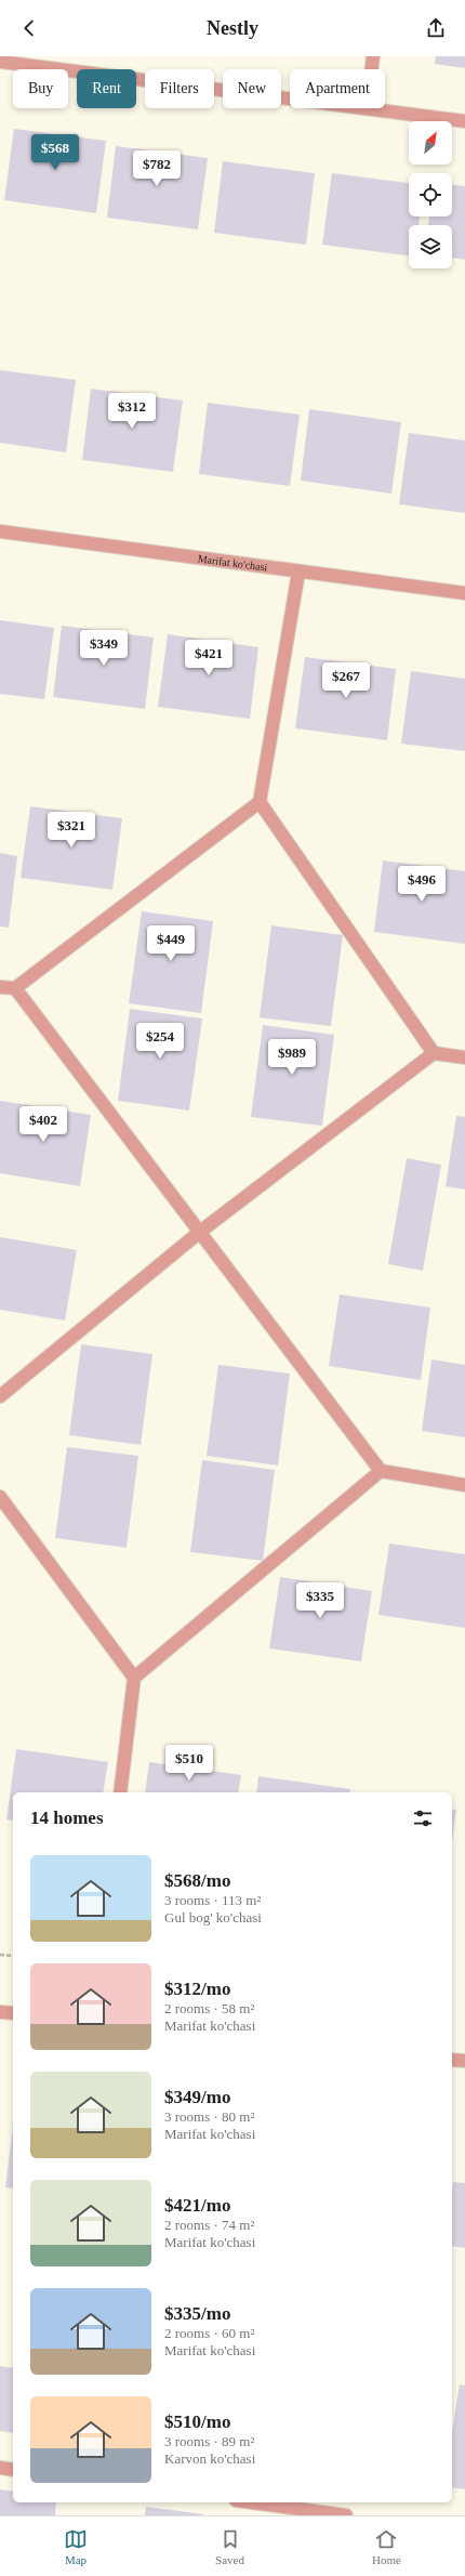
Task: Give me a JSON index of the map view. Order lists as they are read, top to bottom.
{
  "streets": {
    "street": ["Marifat ko'chasi"]
  },
  "north": "top right",
  "page": {
    "header": "Nestly",
    "chip": [
      "Buy",
      "Rent",
      "Filters",
      "New",
      "Apartment"
    ],
    "price": [
      "$568",
      "$782",
      "$312",
      "$349",
      "$421",
      "$267",
      "$321",
      "$496",
      "$449",
      "$254",
      "$989",
      "$402",
      "$335",
      "$510"
    ],
    "heading": "14 homes",
    "list": [
      {
        "name": "$568/mo",
        "note": "3 rooms · 113 m² · Gul bog' ko'chasi"
      },
      {
        "name": "$312/mo",
        "note": "2 rooms · 58 m² · Marifat ko'chasi"
      },
      {
        "name": "$349/mo",
        "note": "3 rooms · 80 m² · Marifat ko'chasi"
      },
      {
        "name": "$421/mo",
        "note": "2 rooms · 74 m² · Marifat ko'chasi"
      },
      {
        "name": "$335/mo",
        "note": "2 rooms · 60 m² · Marifat ko'chasi"
      },
      {
        "name": "$510/mo",
        "note": "3 rooms · 89 m² · Karvon ko'chasi"
      }
    ],
    "tabs": ["Map", "Saved", "Home"]
  }
}
